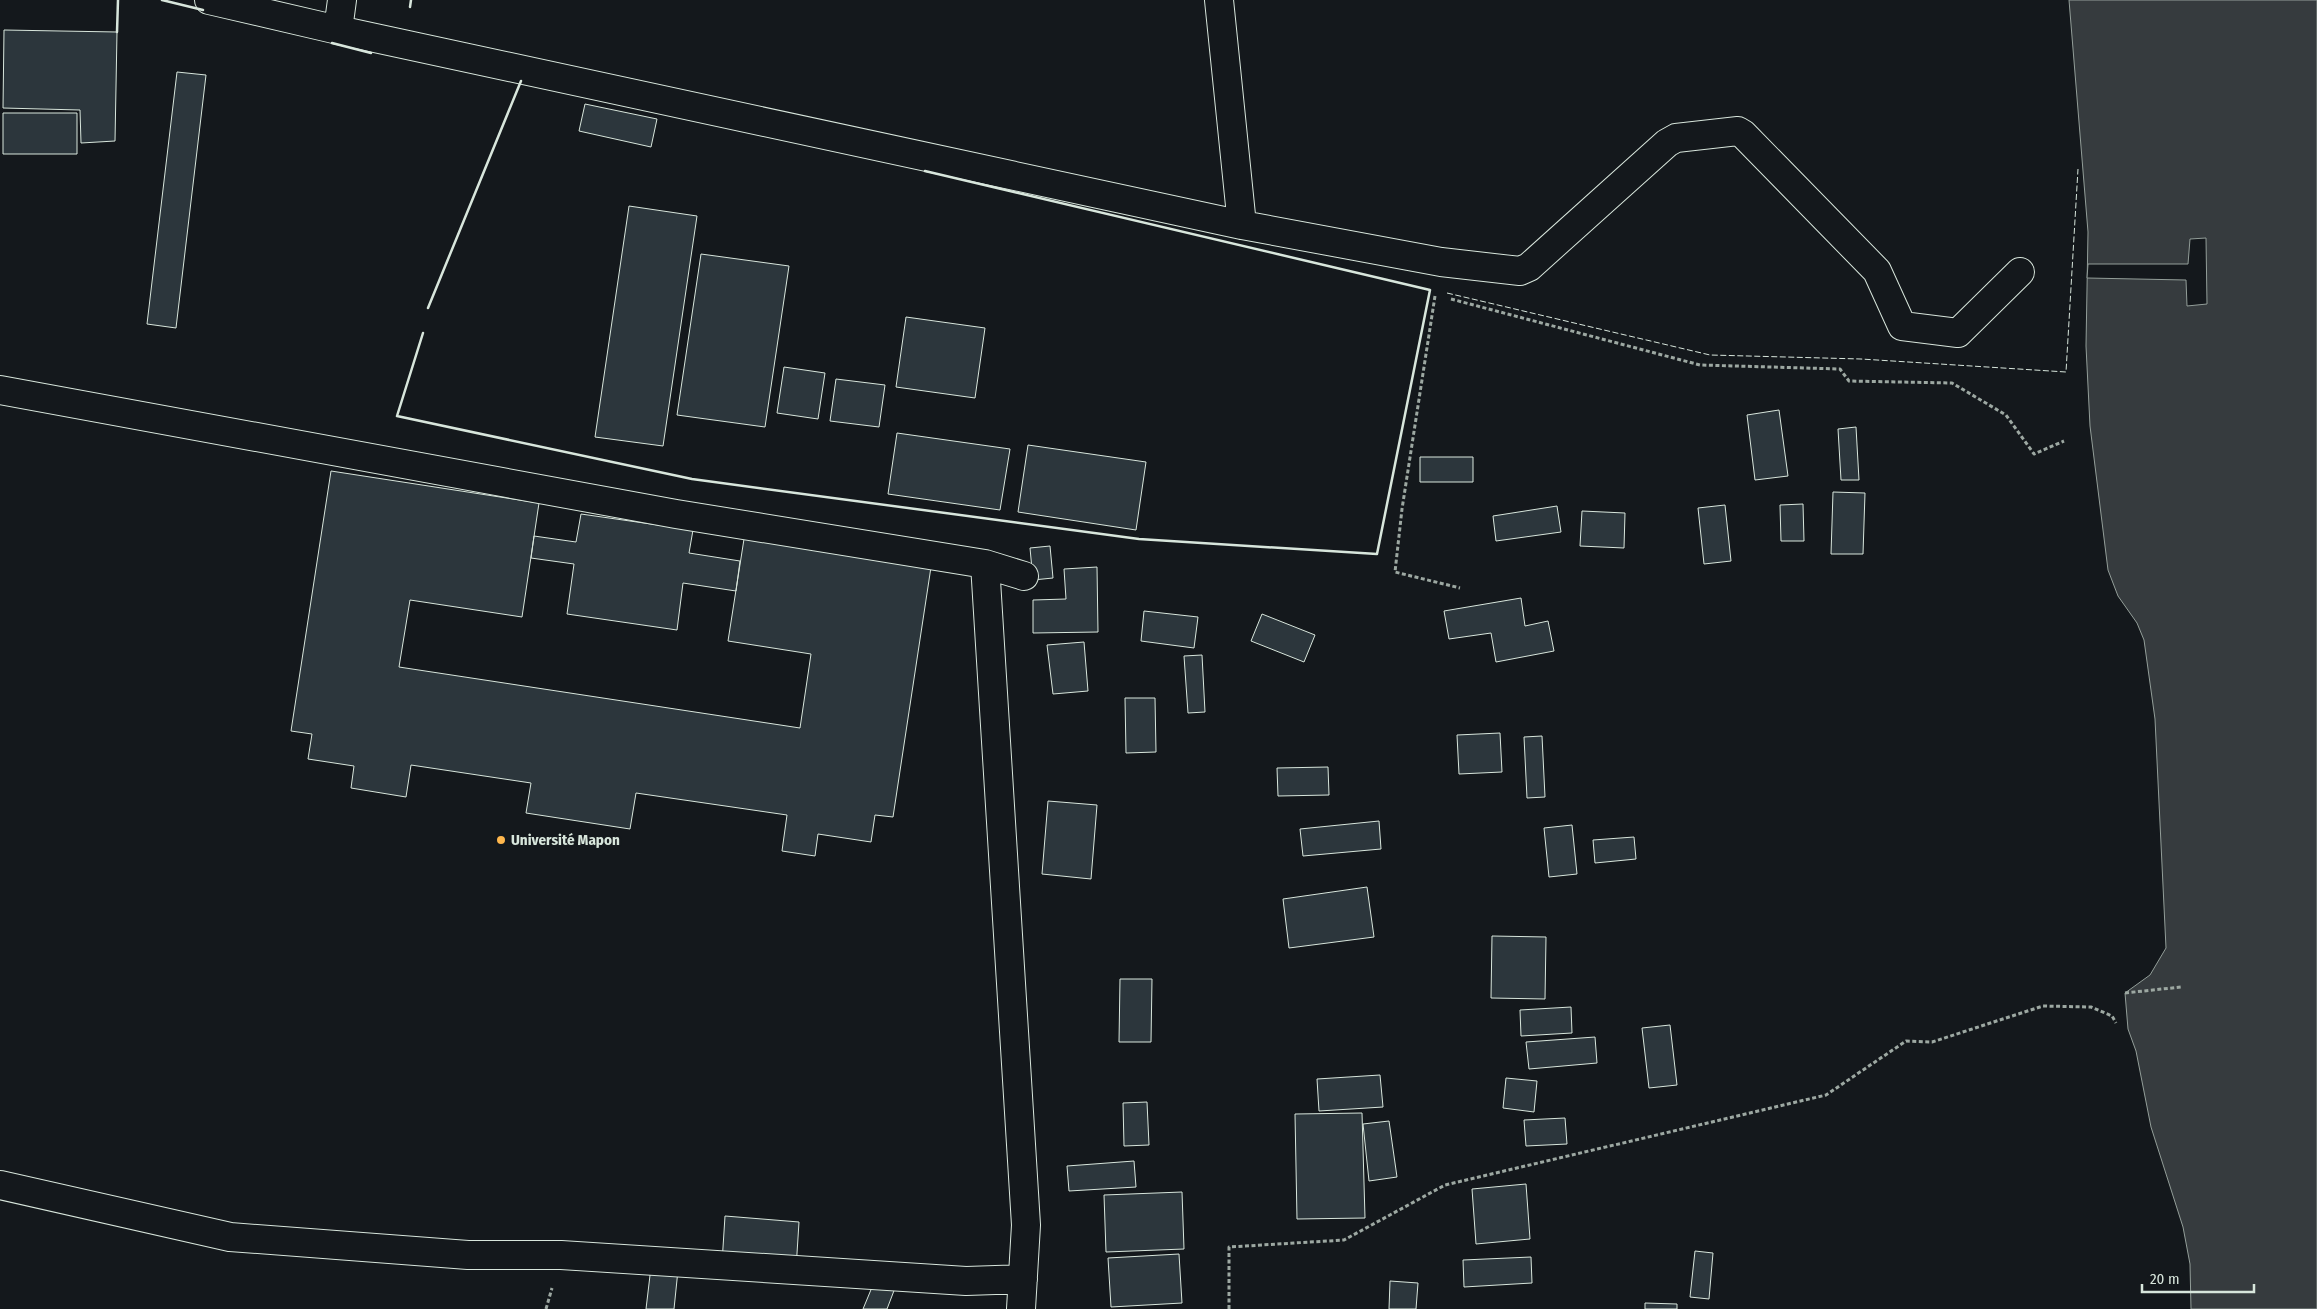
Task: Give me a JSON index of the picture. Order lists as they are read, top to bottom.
{
  "places": ["Université Mapon"],
  "scale_bar": "20 m"
}
